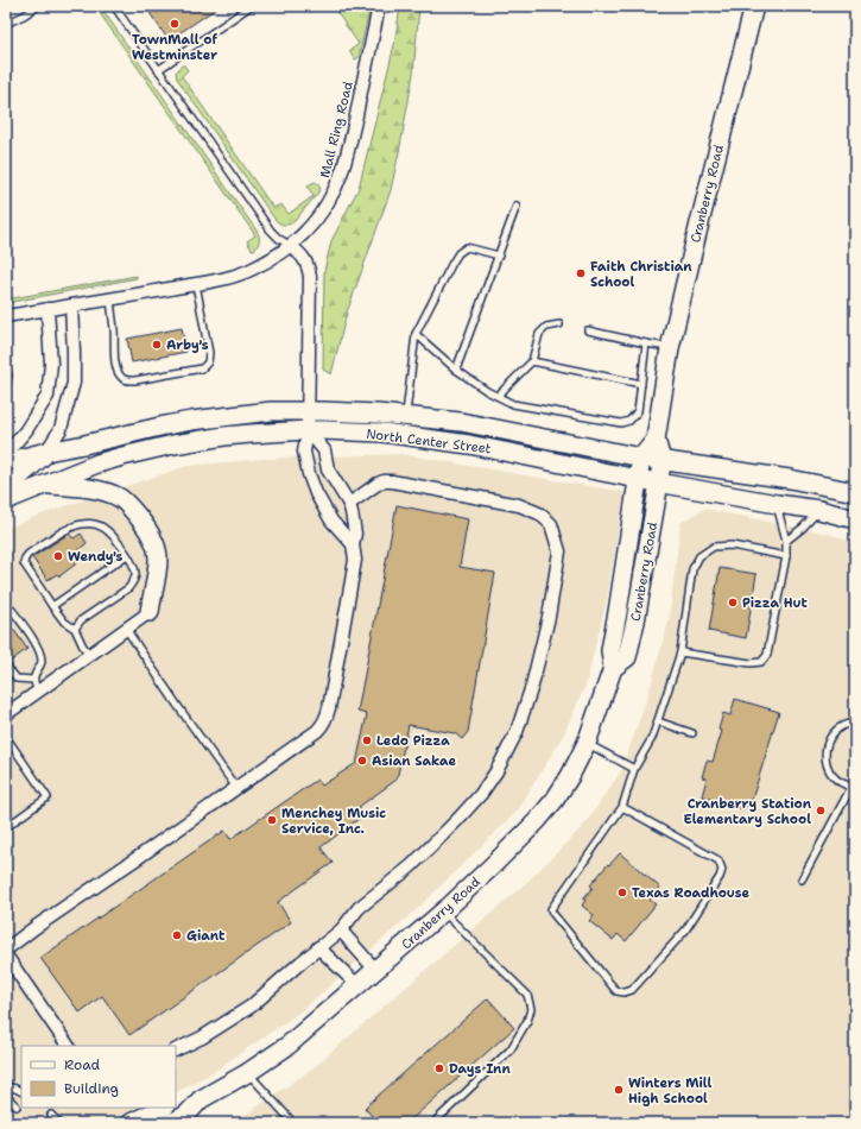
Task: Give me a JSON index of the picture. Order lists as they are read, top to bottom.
{
  "streets": {
    "street": ["Mall Ring Road", "Cranberry Road", "North Center Street"]
  },
  "crossings": [
    ["Cranberry Road", "North Center Street"]
  ],
  "places": [
    "TownMall of Westminster",
    "Faith Christian School",
    "Arby's",
    "Wendy's",
    "Pizza Hut",
    "Ledo Pizza",
    "Asian Sakae",
    "Cranberry Station Elementary School",
    "Menchey Music Service, Inc.",
    "Texas Roadhouse",
    "Giant",
    "Days Inn",
    "Winters Mill High School"
  ],
  "legend": ["Road", "Building"]
}
